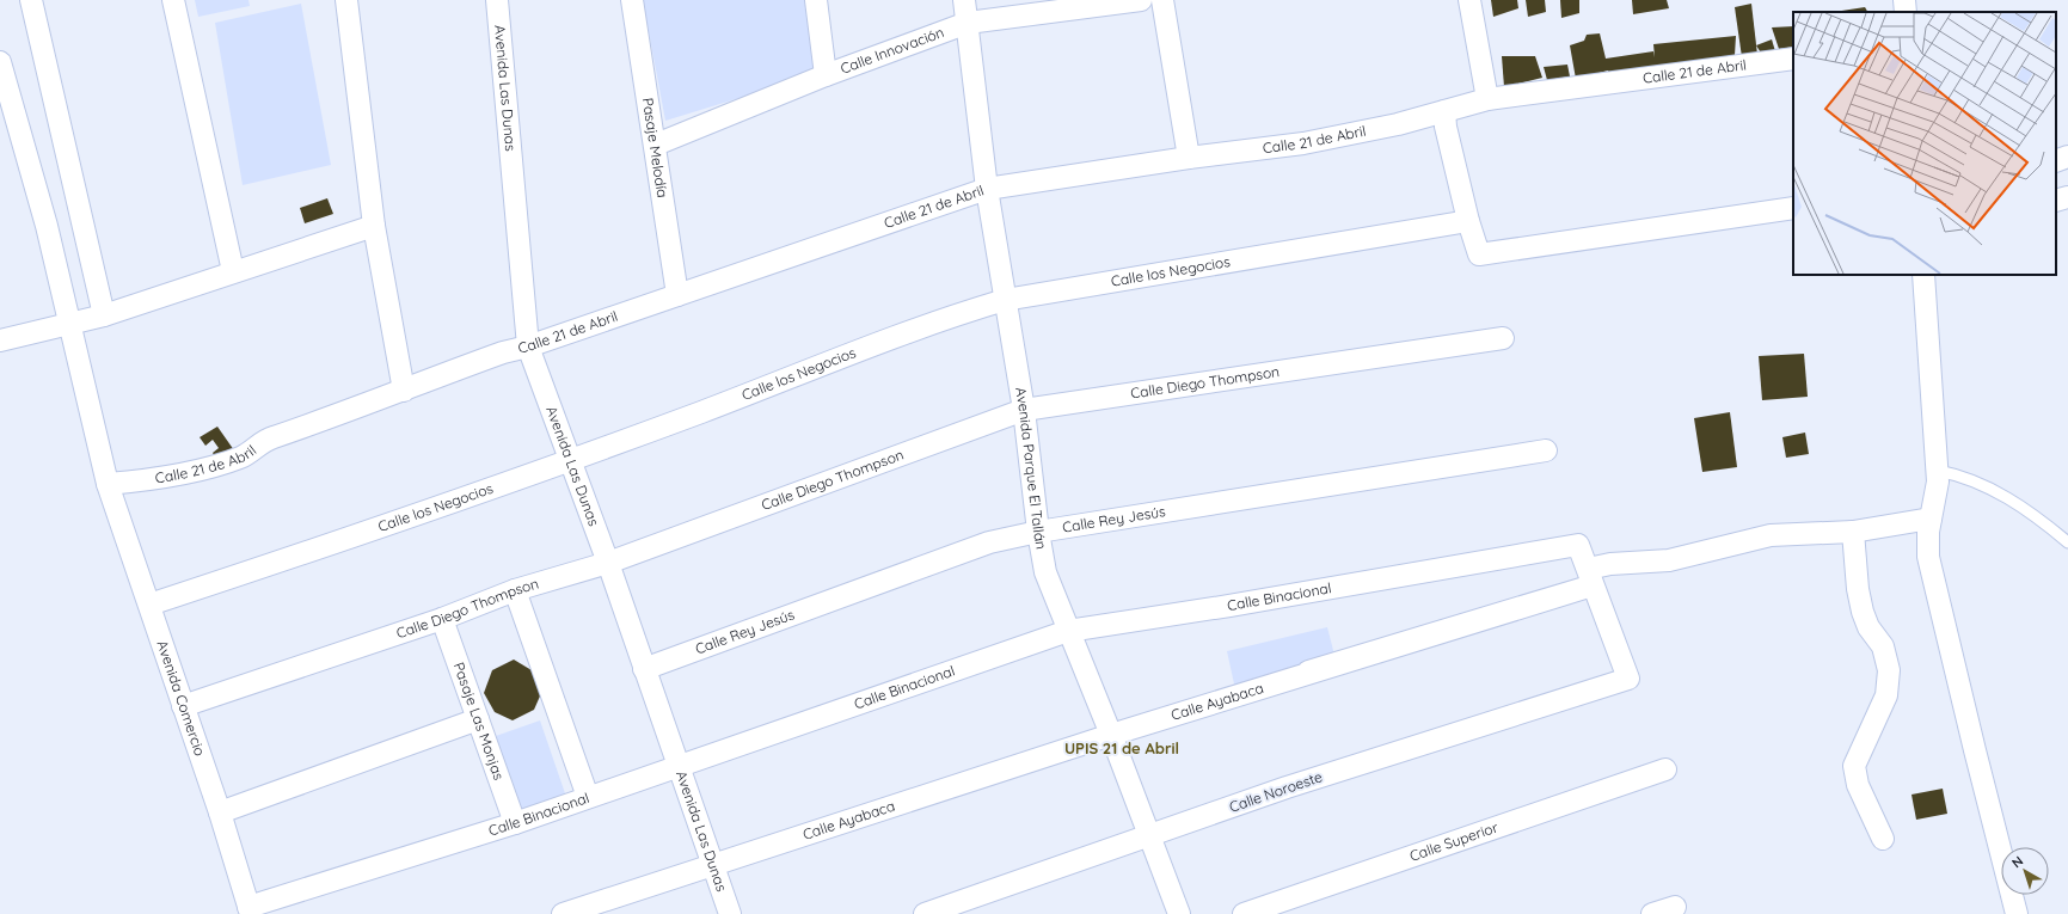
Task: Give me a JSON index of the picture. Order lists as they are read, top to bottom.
{
  "streets": {
    "street": [
      "Calle Innovación",
      "Calle 21 de Abril",
      "Avenida Las Dunas",
      "Pasaje Melodía",
      "Calle los Negocios",
      "Calle Diego Thompson",
      "Avenida Parque El Tallán",
      "Calle Rey Jesús",
      "Calle Binacional",
      "Avenida Comercio",
      "Calle Ayabaca",
      "Pasaje Las Monjas",
      "Calle Noroeste",
      "Calle Superior"
    ]
  },
  "crossings": [
    ["Calle Innovación", "Pasaje Melodía"],
    ["Calle Innovación", "Avenida Parque El Tallán"],
    ["Calle 21 de Abril", "Avenida Las Dunas"],
    ["Calle 21 de Abril", "Pasaje Melodía"],
    ["Calle 21 de Abril", "Avenida Parque El Tallán"],
    ["Calle 21 de Abril", "Avenida Comercio"],
    ["Avenida Las Dunas", "Calle los Negocios"],
    ["Avenida Las Dunas", "Calle Diego Thompson"],
    ["Avenida Las Dunas", "Calle Rey Jesús"],
    ["Avenida Las Dunas", "Calle Binacional"],
    ["Avenida Las Dunas", "Calle Ayabaca"],
    ["Calle los Negocios", "Avenida Parque El Tallán"],
    ["Calle los Negocios", "Avenida Comercio"],
    ["Calle Diego Thompson", "Avenida Parque El Tallán"],
    ["Calle Diego Thompson", "Avenida Comercio"],
    ["Calle Diego Thompson", "Pasaje Las Monjas"],
    ["Avenida Parque El Tallán", "Calle Rey Jesús"],
    ["Avenida Parque El Tallán", "Calle Binacional"],
    ["Avenida Parque El Tallán", "Calle Ayabaca"],
    ["Avenida Parque El Tallán", "Calle Noroeste"],
    ["Calle Binacional", "Avenida Comercio"],
    ["Calle Binacional", "Calle Ayabaca"],
    ["Calle Binacional", "Pasaje Las Monjas"],
    ["Calle Binacional", "Calle Noroeste"],
    ["Calle Ayabaca", "Calle Noroeste"]
  ],
  "districts": ["UPIS 21 de Abril"],
  "north": "top left"
}
